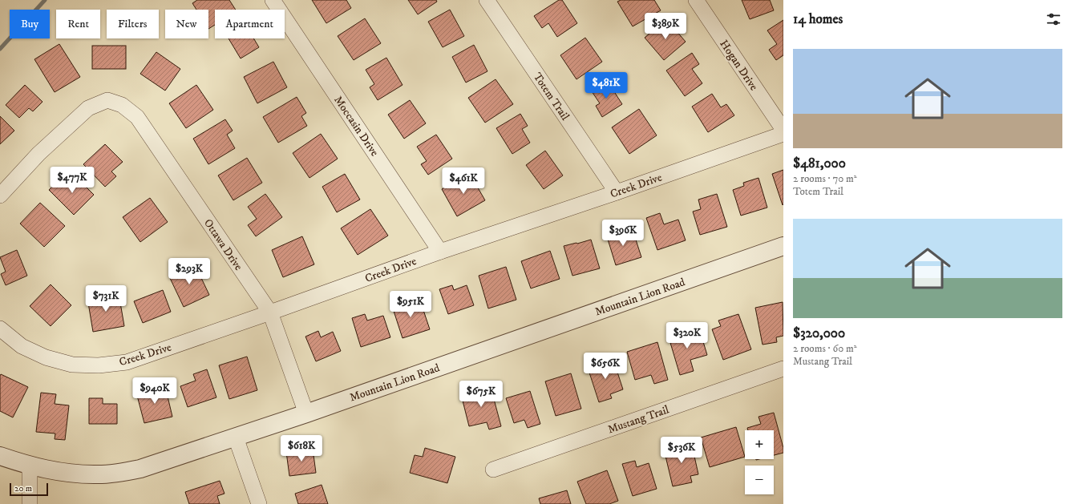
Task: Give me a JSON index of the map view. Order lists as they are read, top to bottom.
{
  "streets": {
    "street": [
      "Hogan Drive",
      "Totem Trail",
      "Moccasin Drive",
      "Creek Drive",
      "Ottawa Drive",
      "Mountain Lion Road",
      "Mustang Trail"
    ]
  },
  "crossings": [
    ["Totem Trail", "Creek Drive"],
    ["Moccasin Drive", "Creek Drive"],
    ["Creek Drive", "Ottawa Drive"],
    ["Ottawa Drive", "Mountain Lion Road"]
  ],
  "scale_bar": "20 m",
  "page": {
    "heading": "14 homes",
    "chip": [
      "Buy",
      "Rent",
      "Filters",
      "New",
      "Apartment"
    ],
    "price": [
      "$389K",
      "$481K",
      "$477K",
      "$461K",
      "$396K",
      "$293K",
      "$731K",
      "$951K",
      "$320K",
      "$656K",
      "$940K",
      "$675K",
      "$618K",
      "$536K"
    ],
    "list": [
      {
        "name": "$481,000",
        "note": "2 rooms · 70 m² · Totem Trail"
      },
      {
        "name": "$320,000",
        "note": "2 rooms · 60 m² · Mustang Trail"
      }
    ],
    "map_buttons": ["+", "−"],
    "scale": "20 m"
  }
}
